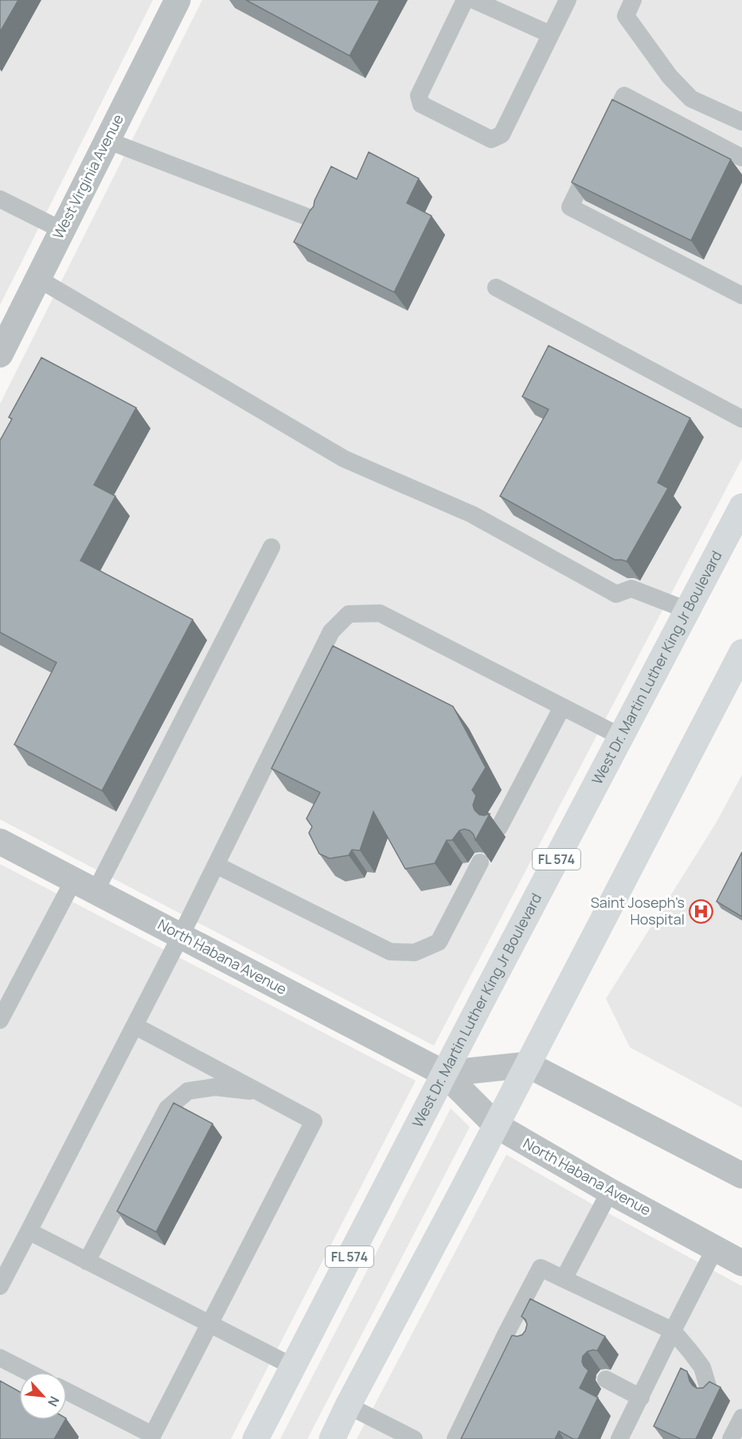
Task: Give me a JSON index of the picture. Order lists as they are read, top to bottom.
{
  "streets": {
    "main road": ["West Dr. Martin Luther King Jr Boulevard", "FL 574"],
    "street": ["West Virginia Avenue", "North Habana Avenue"]
  },
  "crossings": [
    ["West Dr. Martin Luther King Jr Boulevard", "North Habana Avenue"]
  ],
  "places": {
    "hospital": ["Saint Joseph's Hospital"]
  },
  "north": "bottom right"
}
